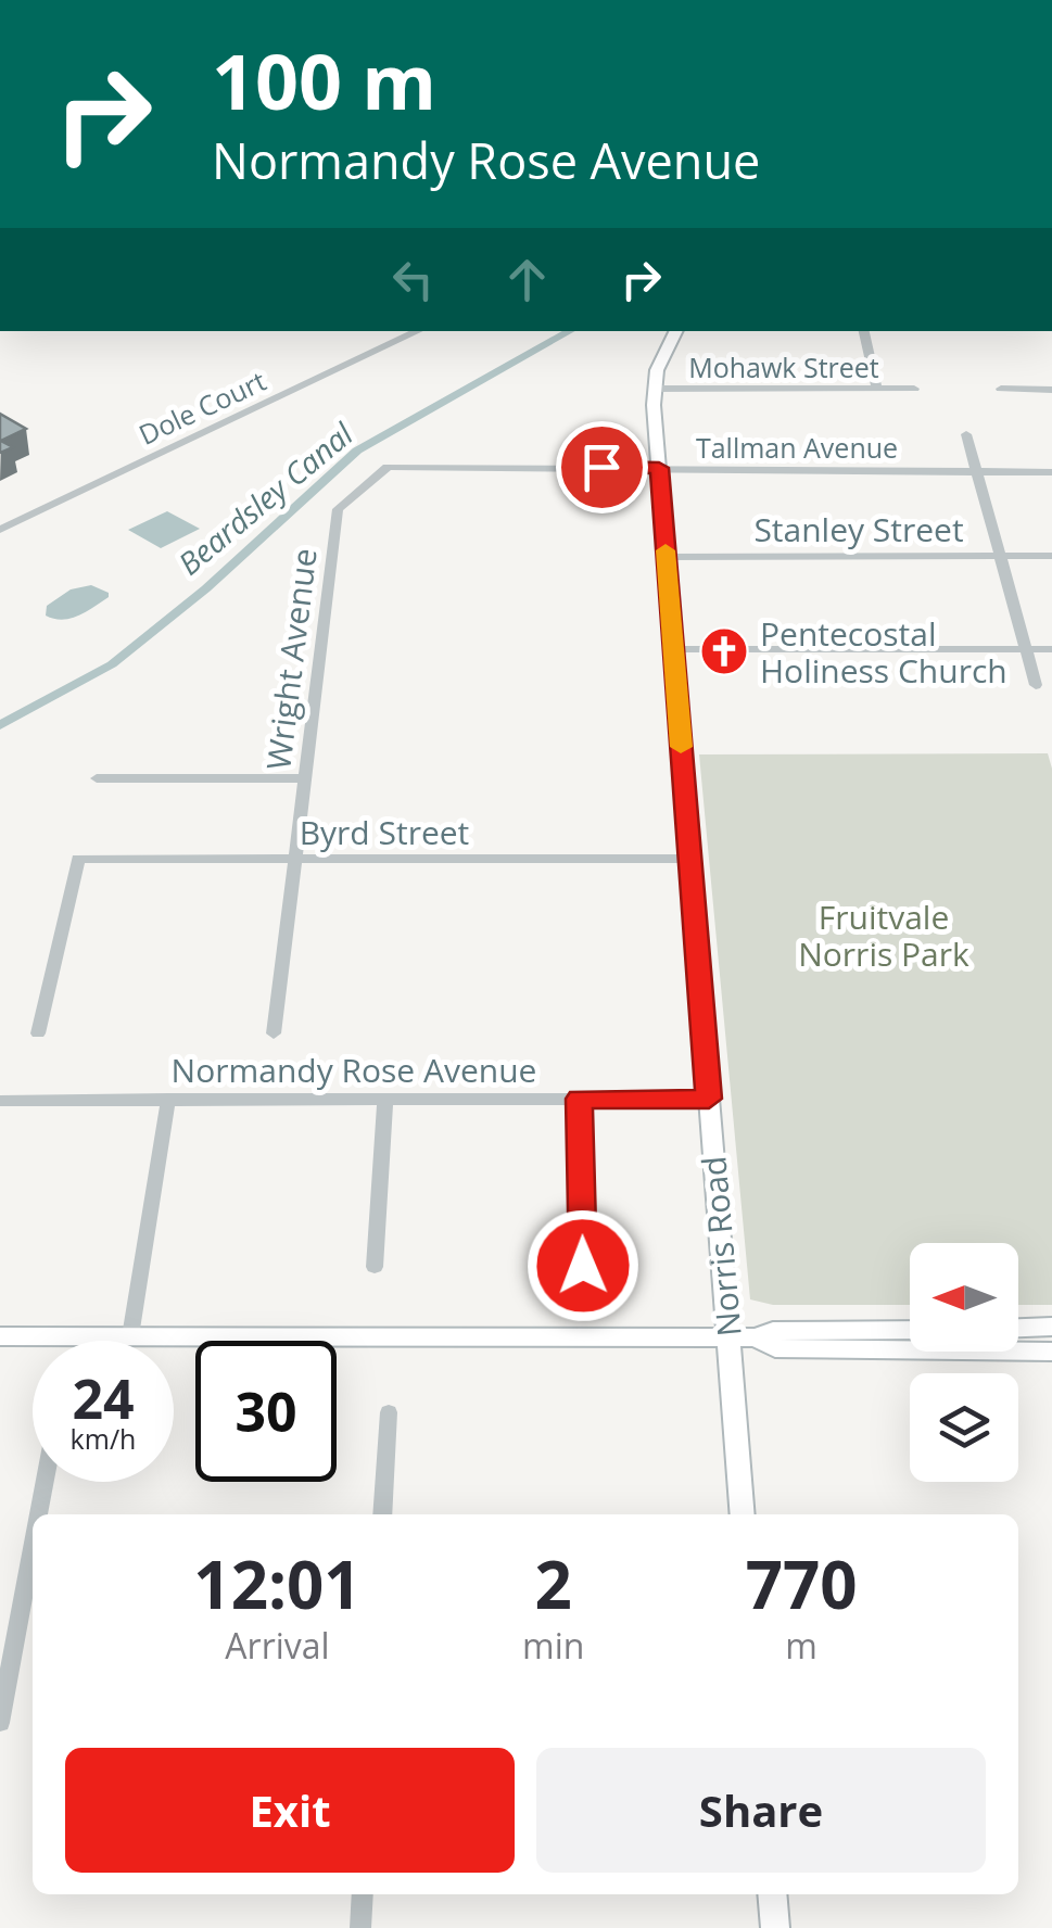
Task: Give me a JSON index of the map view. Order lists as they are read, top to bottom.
{
  "streets": {
    "street": [
      "Mohawk Street",
      "Dole Court",
      "Tallman Avenue",
      "Stanley Street",
      "Wright Avenue",
      "Byrd Street",
      "Normandy Rose Avenue",
      "Norris Road"
    ]
  },
  "crossings": [
    ["Mohawk Street", "Norris Road"],
    ["Tallman Avenue", "Wright Avenue"],
    ["Tallman Avenue", "Norris Road"],
    ["Stanley Street", "Norris Road"],
    ["Wright Avenue", "Byrd Street"],
    ["Byrd Street", "Norris Road"],
    ["Normandy Rose Avenue", "Norris Road"]
  ],
  "water": ["Beardsley Canal"],
  "parks": ["Fruitvale Norris Park"],
  "places": {
    "church": ["Pentecostal Holiness Church"]
  },
  "north": "left",
  "page": {
    "turn": ["100 m", "Normandy Rose Avenue"],
    "speed": "24 km/h",
    "limit": "30",
    "eta": [
      "12:01",
      "Arrival",
      "2",
      "min",
      "770",
      "m"
    ],
    "buttons": ["Exit", "Share"]
  }
}
